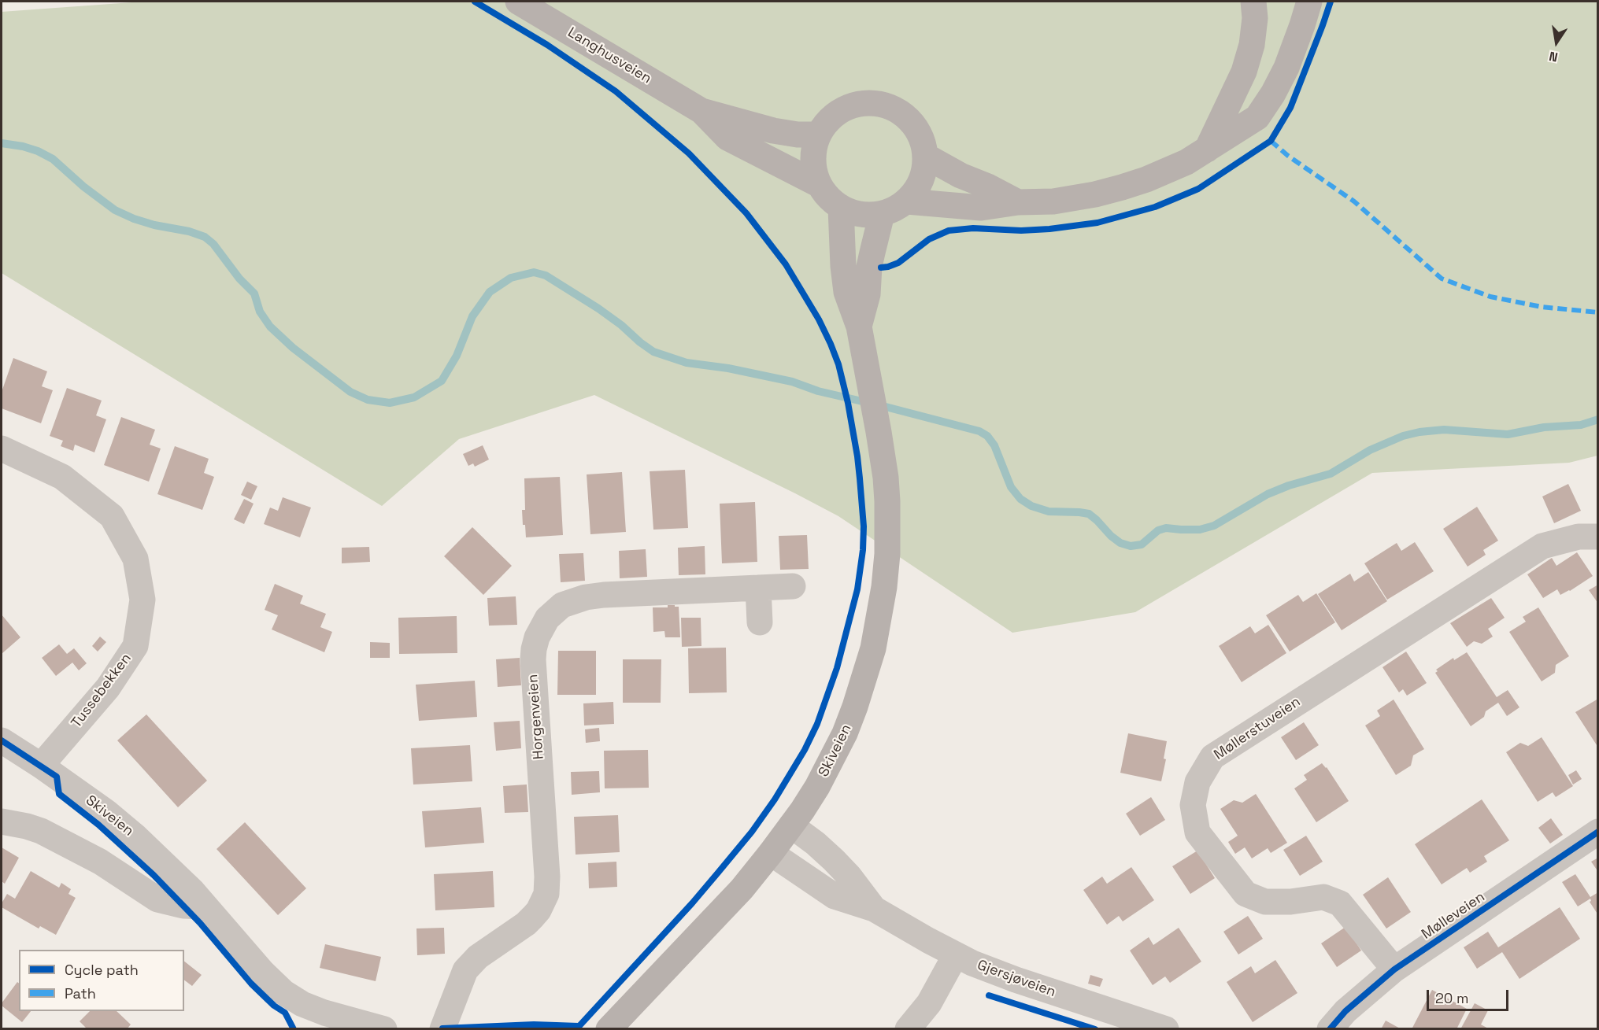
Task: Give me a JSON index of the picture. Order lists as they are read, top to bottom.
{
  "streets": {
    "main road": ["Langhusveien", "Skiveien"],
    "street": [
      "Tussebekken",
      "Horgenveien",
      "Møllerstuveien",
      "Mølleveien",
      "Gjersjøveien"
    ]
  },
  "crossings": [
    ["Tussebekken", "Skiveien"],
    ["Møllerstuveien", "Mølleveien"],
    ["Skiveien", "Gjersjøveien"]
  ],
  "legend": ["Cycle path", "Path"],
  "scale_bar": "20 m",
  "north": "bottom"
}
